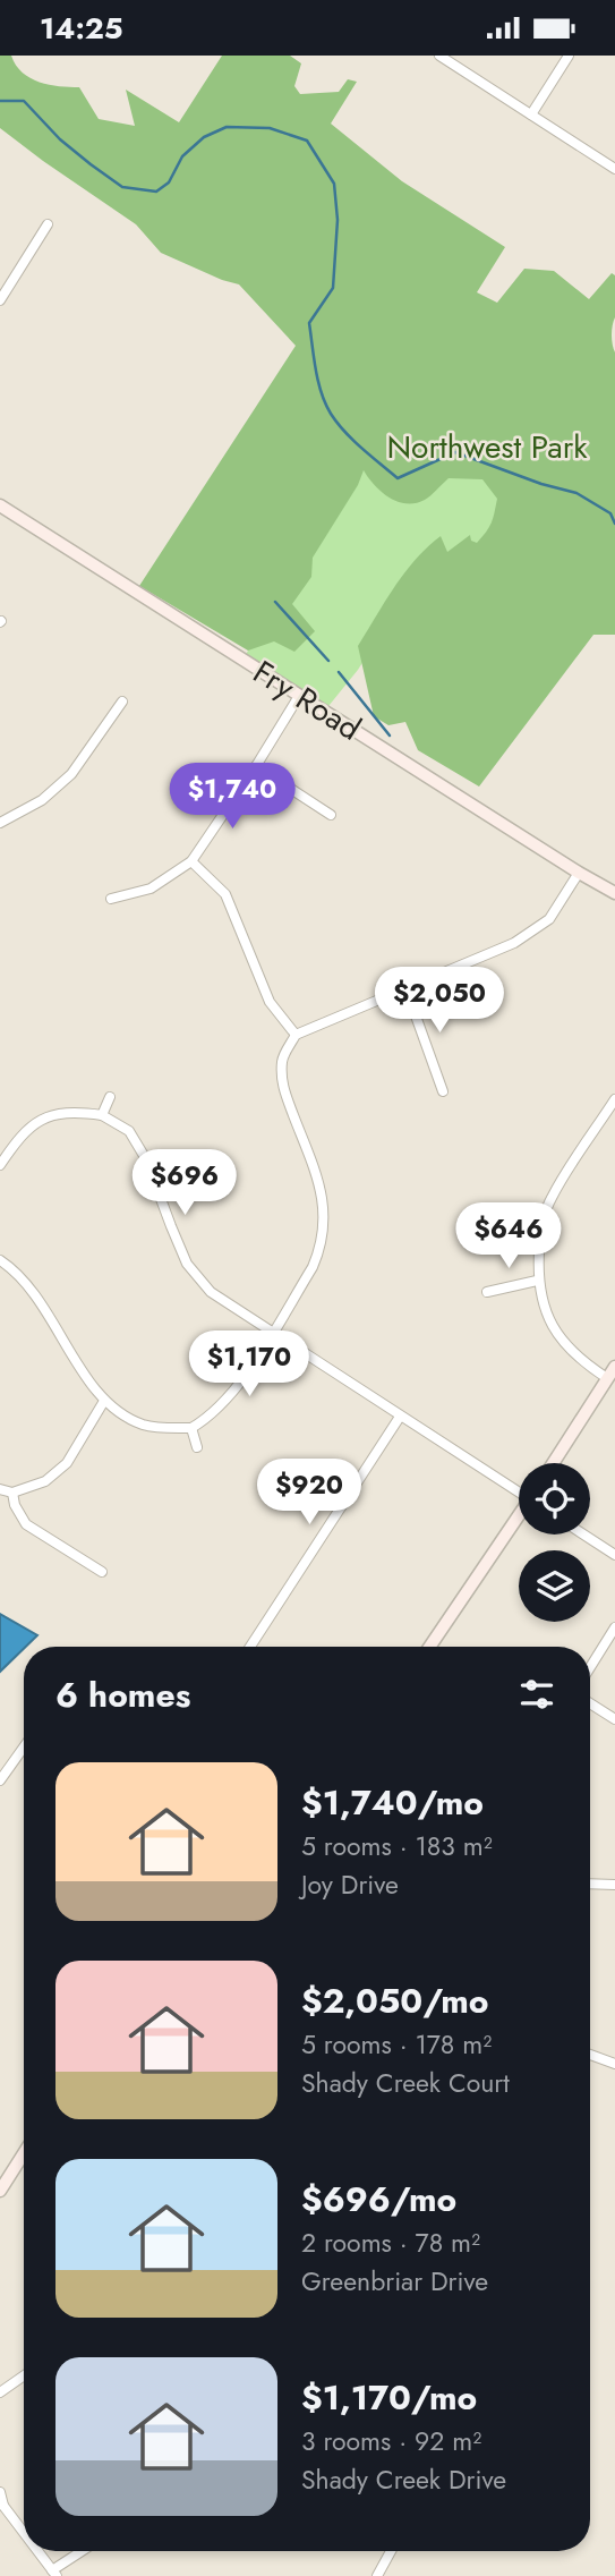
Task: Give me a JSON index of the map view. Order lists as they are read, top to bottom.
{
  "streets": {
    "street": ["Fry Road"]
  },
  "parks": ["Northwest Park"],
  "page": {
    "status": "14:25",
    "price": [
      "$1,740",
      "$2,050",
      "$696",
      "$646",
      "$1,170",
      "$920"
    ],
    "heading": "6 homes",
    "list": [
      {
        "name": "$1,740/mo",
        "note": "5 rooms · 183 m² · Joy Drive"
      },
      {
        "name": "$2,050/mo",
        "note": "5 rooms · 178 m² · Shady Creek Court"
      },
      {
        "name": "$696/mo",
        "note": "2 rooms · 78 m² · Greenbriar Drive"
      },
      {
        "name": "$1,170/mo",
        "note": "3 rooms · 92 m² · Shady Creek Drive"
      }
    ]
  }
}
